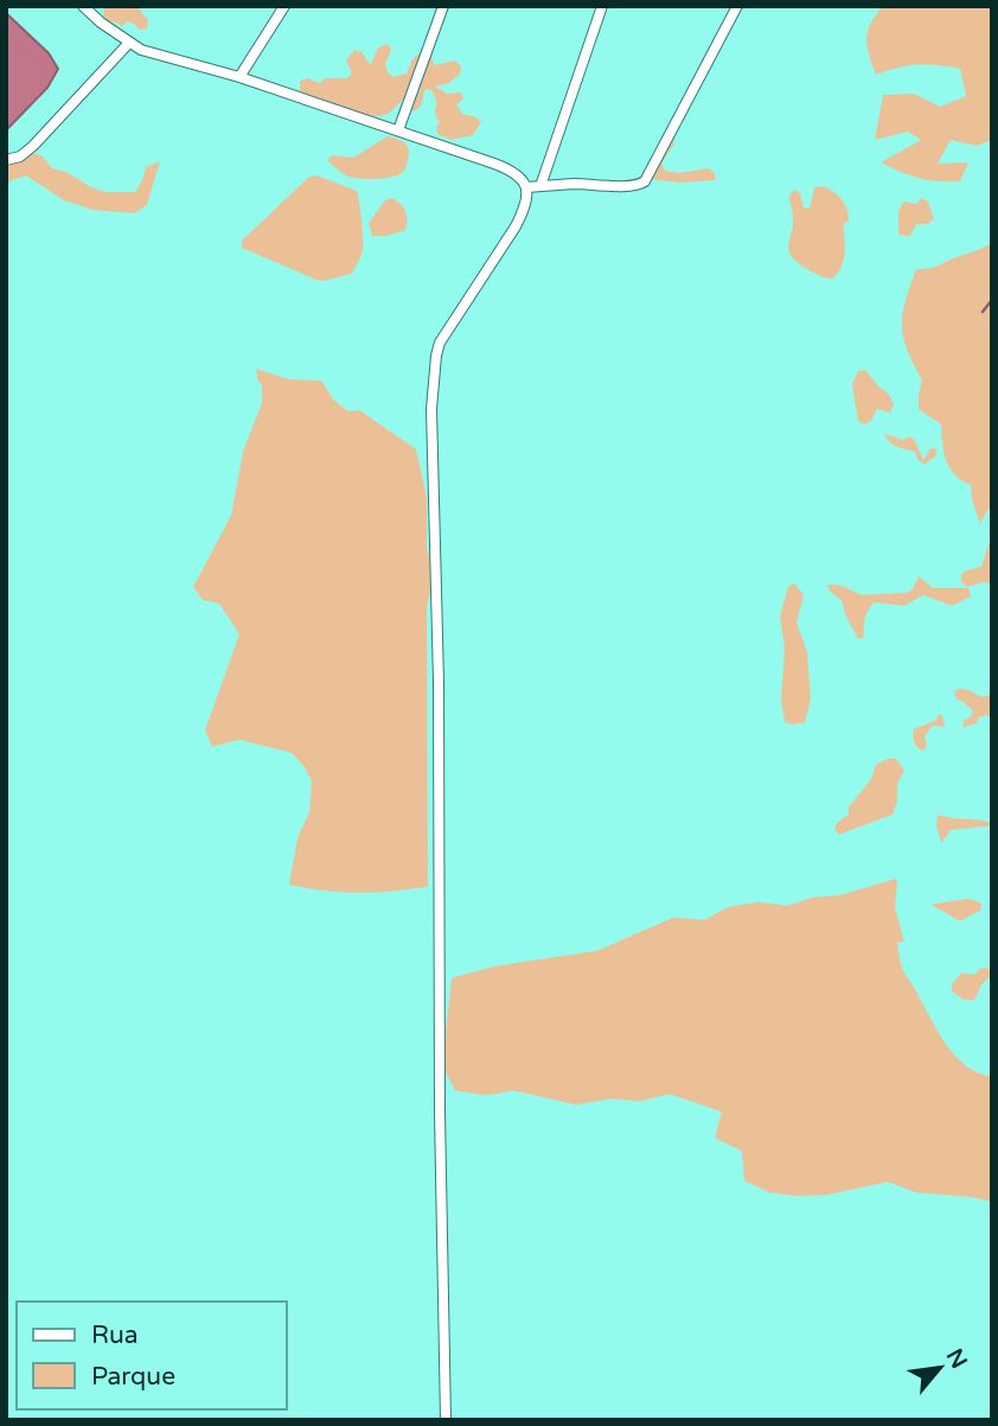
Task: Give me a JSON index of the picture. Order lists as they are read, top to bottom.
{
  "legend": ["Rua", "Parque"],
  "north": "top right"
}
